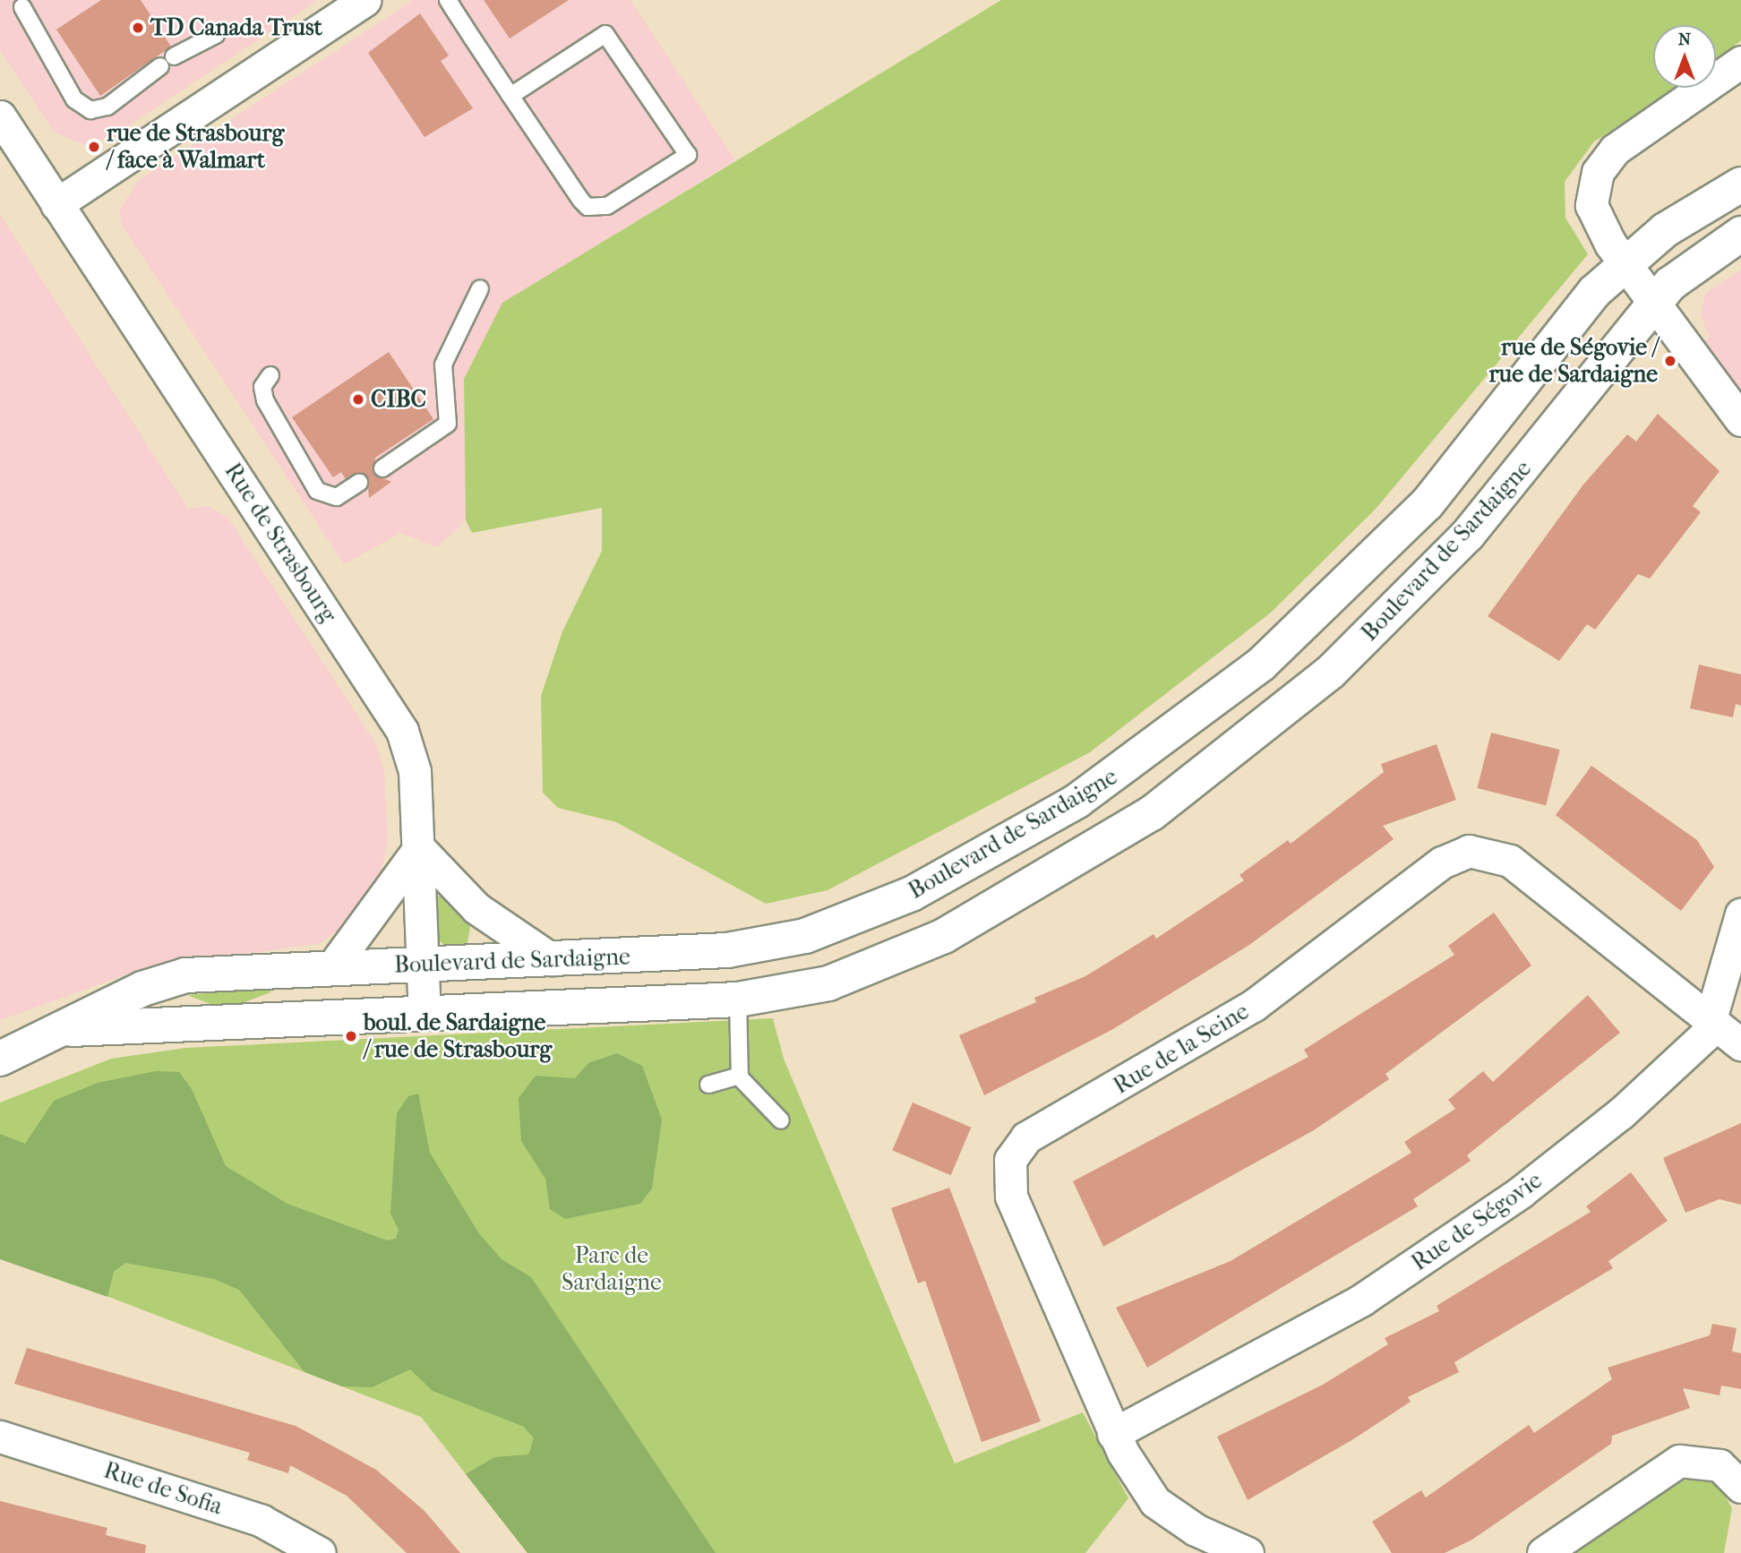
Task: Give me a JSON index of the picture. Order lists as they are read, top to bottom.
{
  "streets": {
    "street": [
      "Rue de Strasbourg",
      "Boulevard de Sardaigne",
      "Rue de la Seine",
      "Rue de Ségovie",
      "Rue de Sofia"
    ]
  },
  "crossings": [
    ["Rue de Strasbourg", "Boulevard de Sardaigne"],
    ["Rue de la Seine", "Rue de Ségovie"]
  ],
  "parks": ["Parc de Sardaigne"],
  "places": [
    "TD Canada Trust",
    "rue de Strasbourg / face à Walmart",
    "rue de Ségovie / rue de Sardaigne",
    "CIBC",
    "boul. de Sardaigne / rue de Strasbourg"
  ],
  "north": "top"
}
